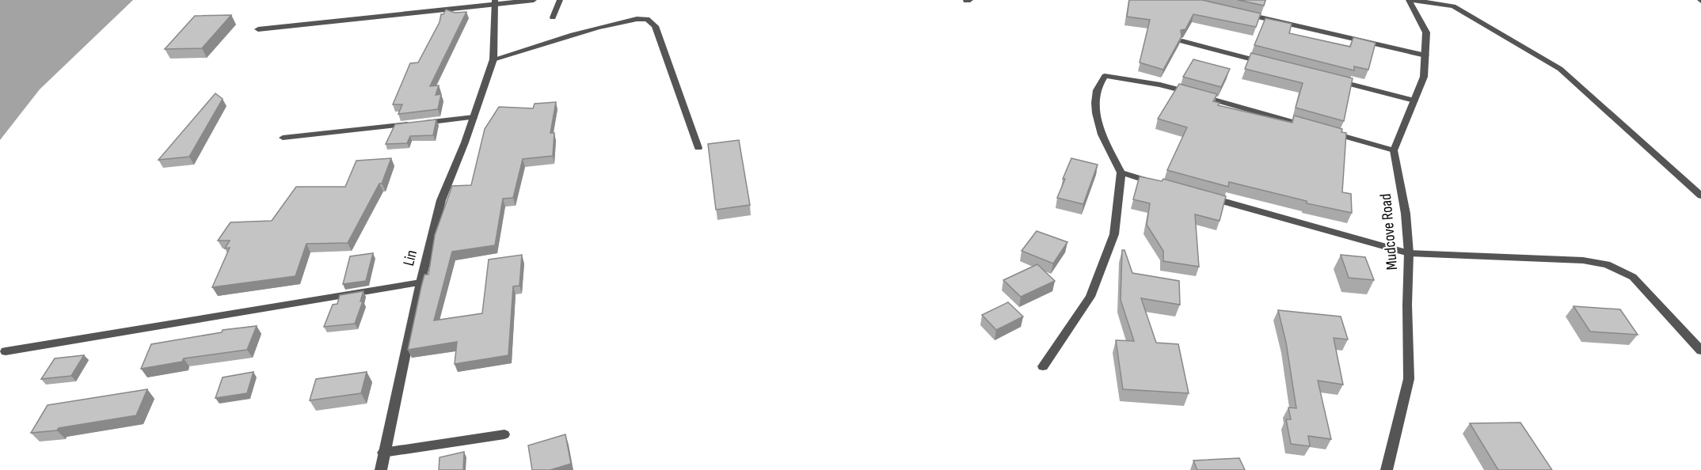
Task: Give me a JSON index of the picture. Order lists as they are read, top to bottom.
{
  "streets": {
    "street": ["Mudcove Road", "Lin"]
  }
}
